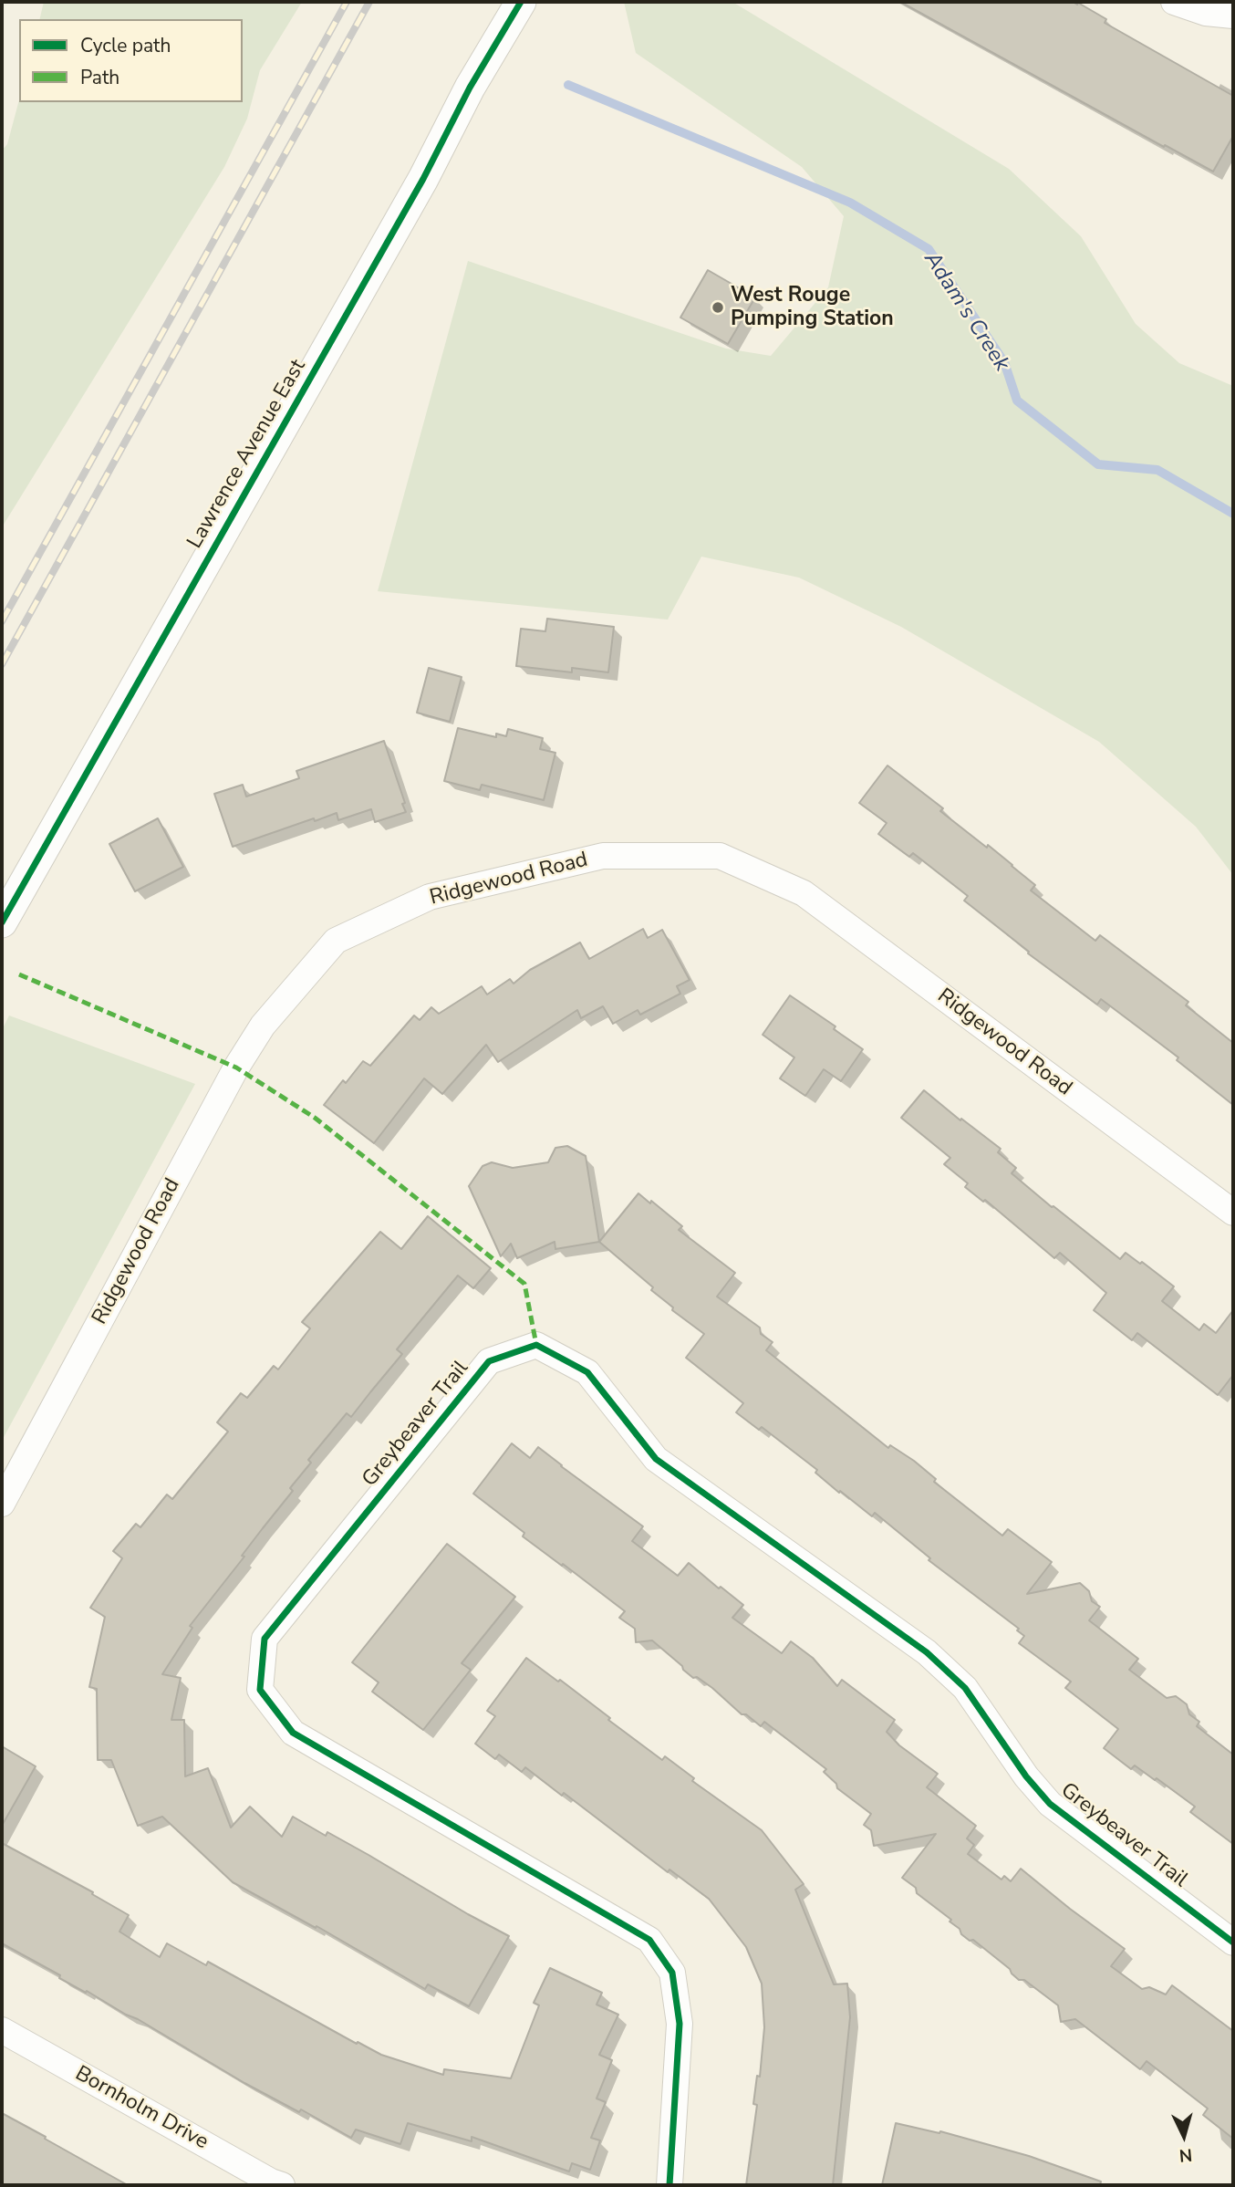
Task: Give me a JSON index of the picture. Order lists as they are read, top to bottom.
{
  "streets": {
    "street": [
      "Lawrence Avenue East",
      "Ridgewood Road",
      "Greybeaver Trail",
      "Bornholm Drive"
    ]
  },
  "water": ["Adam's Creek"],
  "places": ["West Rouge Pumping Station"],
  "legend": ["Cycle path", "Path"],
  "north": "bottom"
}
